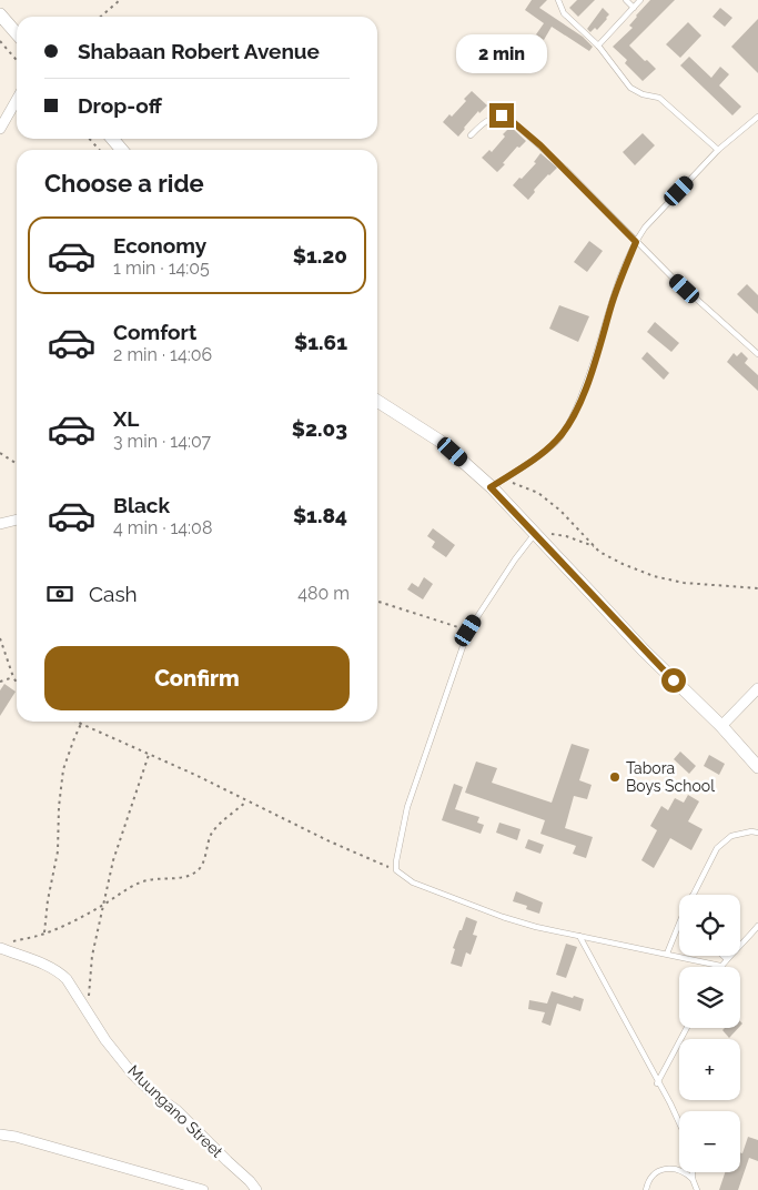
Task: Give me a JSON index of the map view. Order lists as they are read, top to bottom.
{
  "streets": {
    "street": ["Muungano Street"]
  },
  "places": ["Tabora Boys School"],
  "page": {
    "banner": ["Shabaan Robert Avenue", "Drop-off"],
    "bubble": "2 min",
    "heading": "Choose a ride",
    "list": [
      {
        "name": "Economy",
        "note": "1 min · 14:05",
        "value": "$1.20"
      },
      {
        "name": "Comfort",
        "note": "2 min · 14:06",
        "value": "$1.61"
      },
      {
        "name": "XL",
        "note": "3 min · 14:07",
        "value": "$2.03"
      },
      {
        "name": "Black",
        "note": "4 min · 14:08",
        "value": "$1.84"
      }
    ],
    "pay": ["Cash", "480 m"],
    "buttons": "Confirm",
    "map_buttons": ["+", "−"]
  }
}
